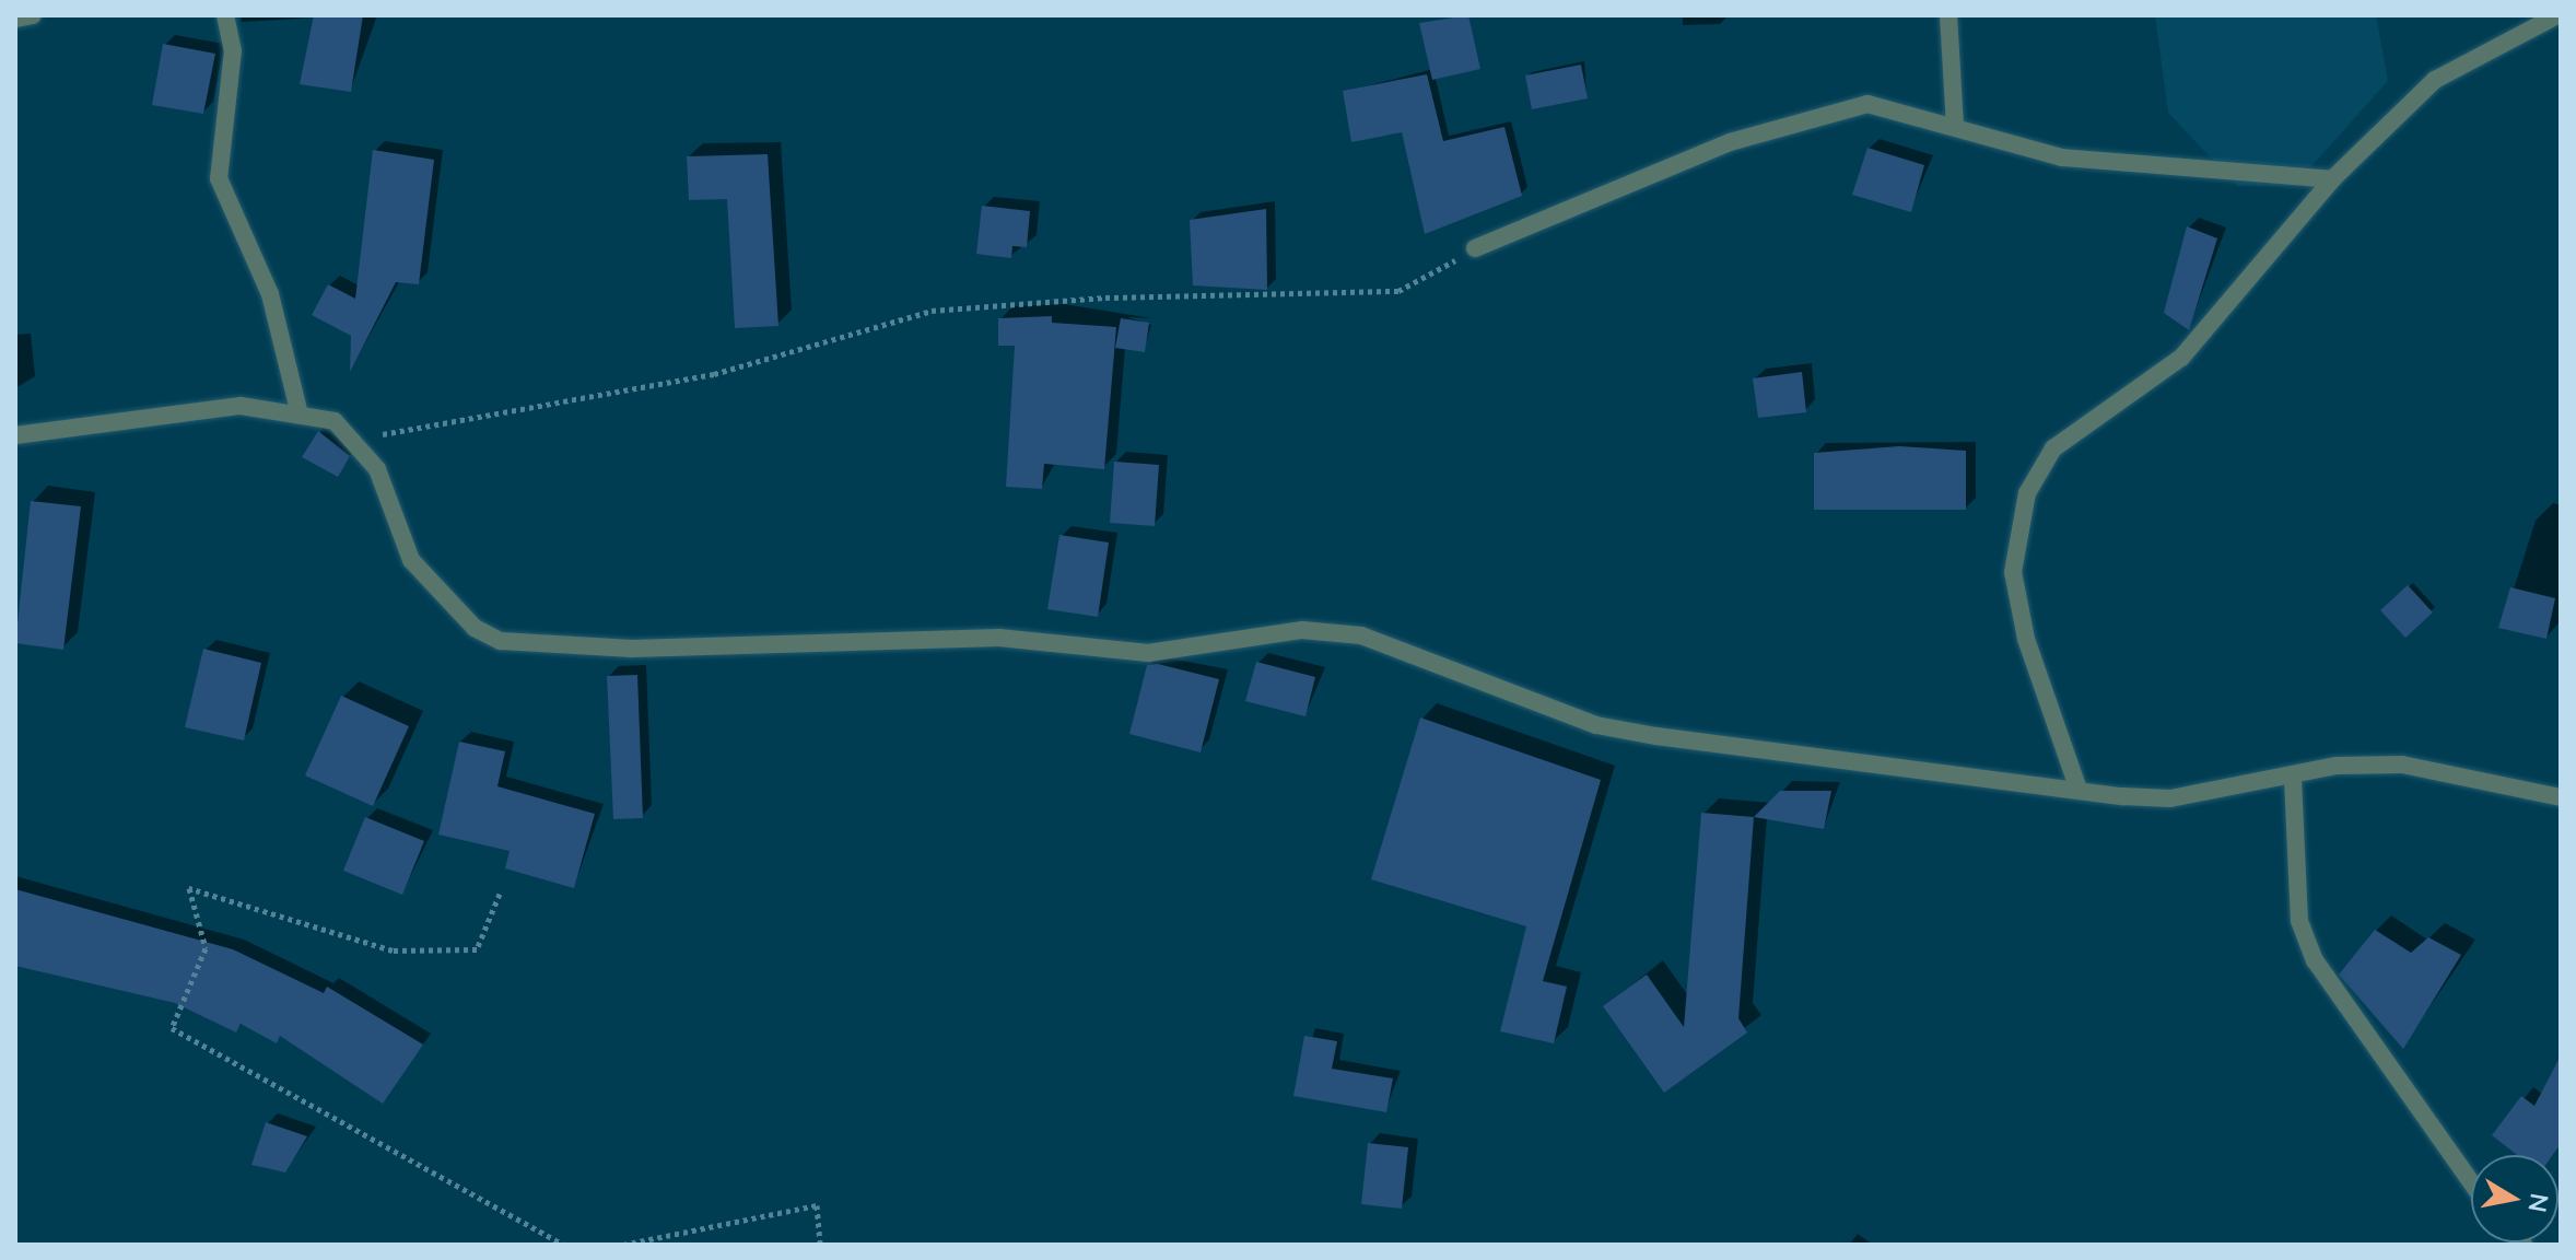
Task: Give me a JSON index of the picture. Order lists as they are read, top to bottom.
{
  "north": "right"
}
